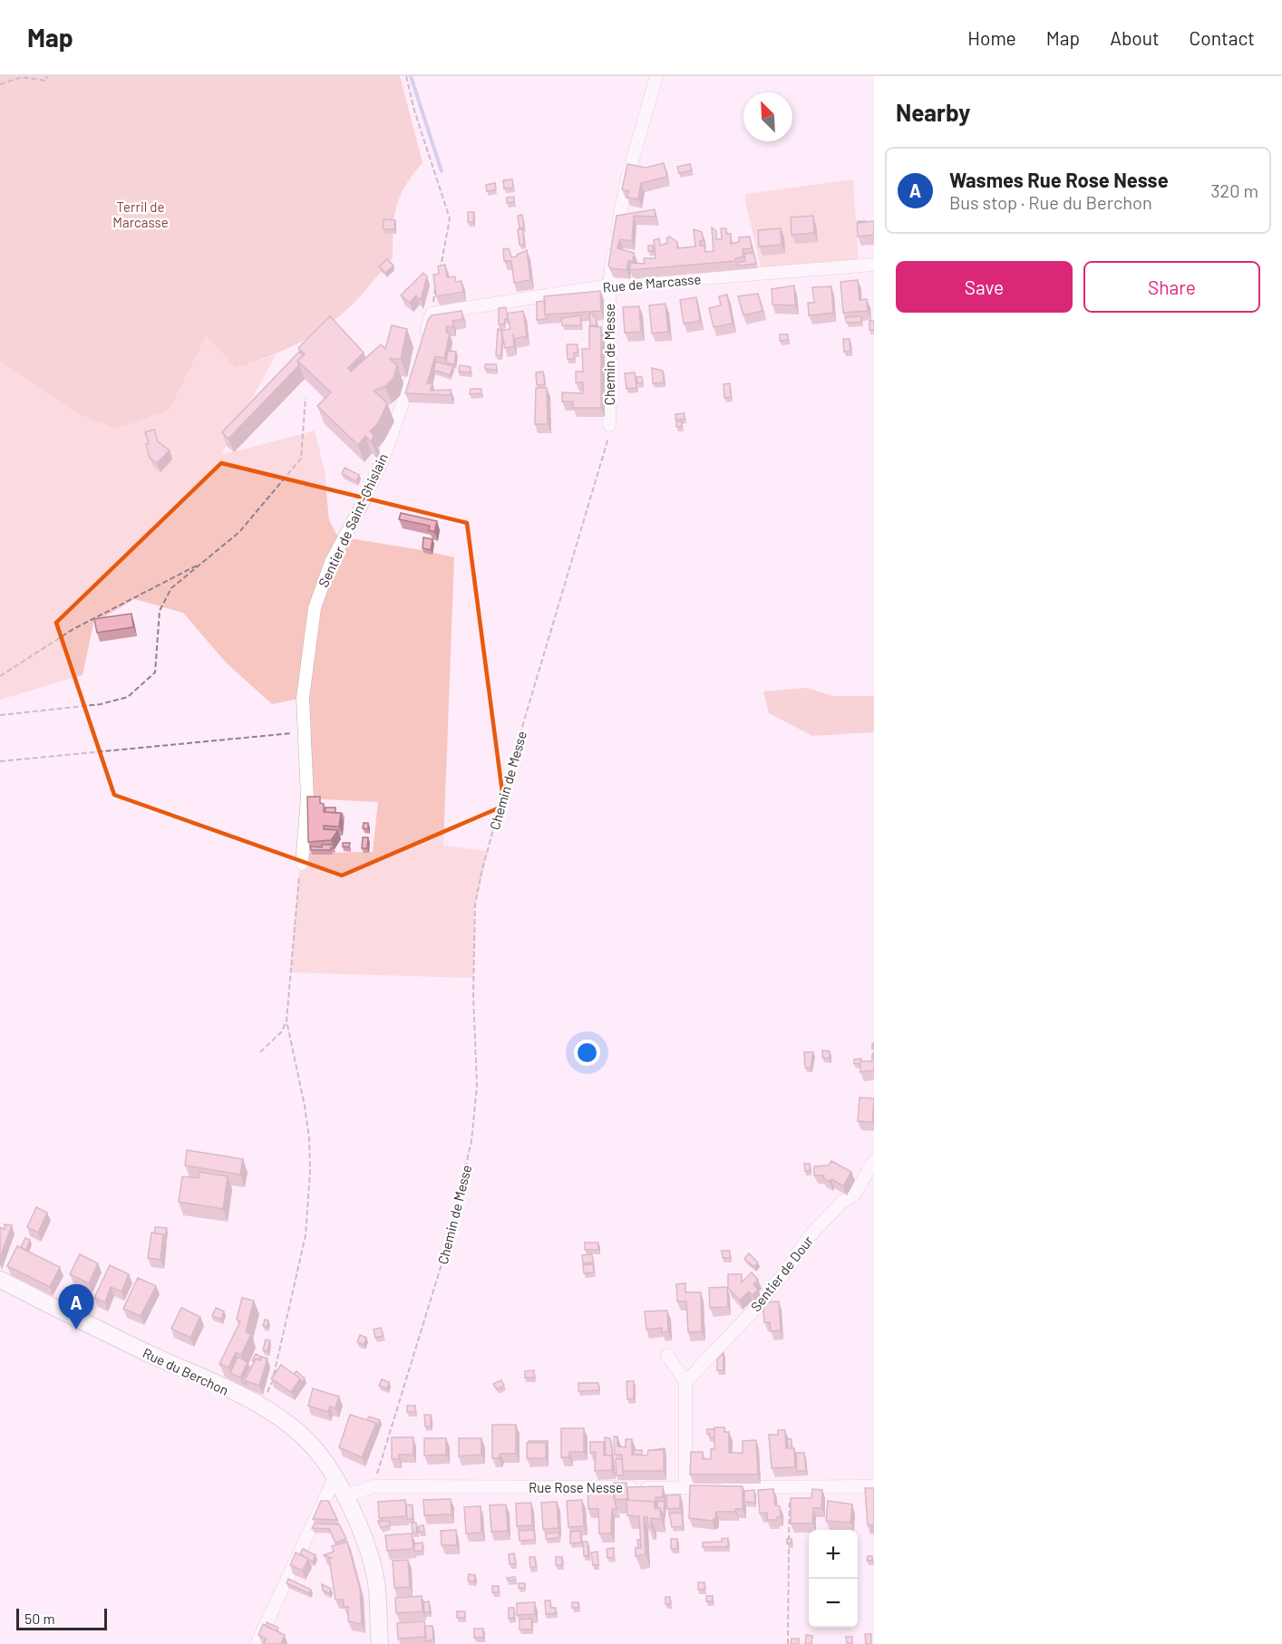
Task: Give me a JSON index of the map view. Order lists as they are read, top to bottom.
{
  "streets": {
    "street": [
      "Rue de Marcasse",
      "Chemin de Messe",
      "Sentier de Saint-Ghislain",
      "Sentier de Dour",
      "Rue du Berchon",
      "Rue Rose Nesse"
    ]
  },
  "crossings": [
    ["Rue de Marcasse", "Chemin de Messe"],
    ["Chemin de Messe", "Rue Rose Nesse"],
    ["Rue du Berchon", "Rue Rose Nesse"]
  ],
  "parks": ["Terril de Marcasse"],
  "scale_bar": "50 m",
  "north": "top left",
  "page": {
    "header": "Map",
    "nav": [
      "Home",
      "Map",
      "About",
      "Contact"
    ],
    "heading": "Nearby",
    "list": [
      {
        "mark": "A",
        "name": "Wasmes Rue Rose Nesse",
        "note": "Bus stop · Rue du Berchon",
        "value": "320 m"
      }
    ],
    "buttons": ["Save", "Share"],
    "pins": "A",
    "map_buttons": ["+", "−"],
    "scale": "50 m"
  }
}
